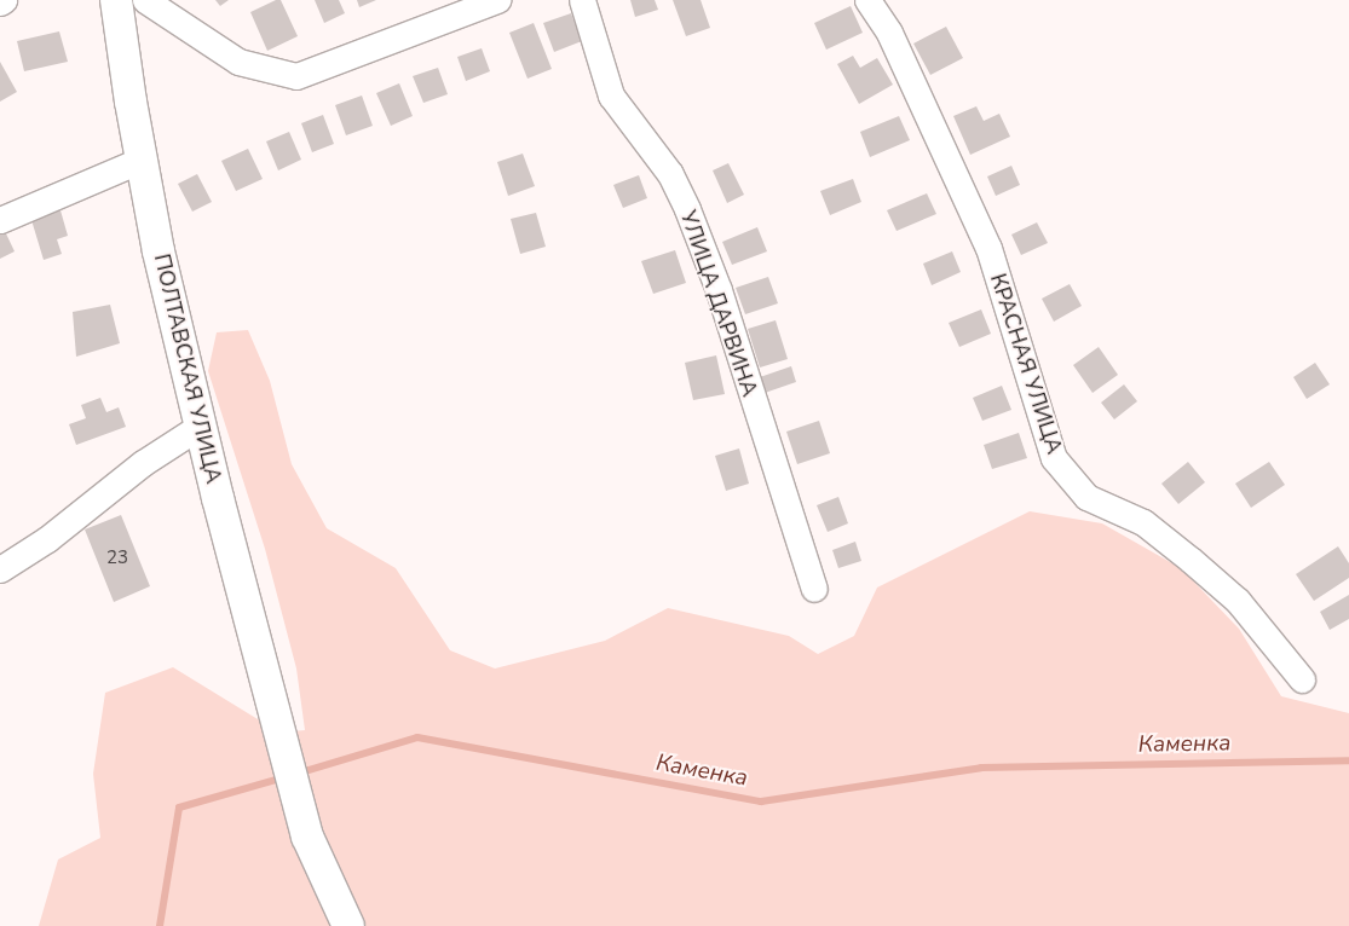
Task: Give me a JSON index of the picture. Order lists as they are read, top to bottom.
{
  "streets": {
    "street": ["УЛИЦА ДАРВИНА", "КРАСНАЯ УЛИЦА", "ПОЛТАВСКАЯ УЛИЦА"]
  },
  "water": ["Каменка"],
  "house_numbers": ["23"]
}
